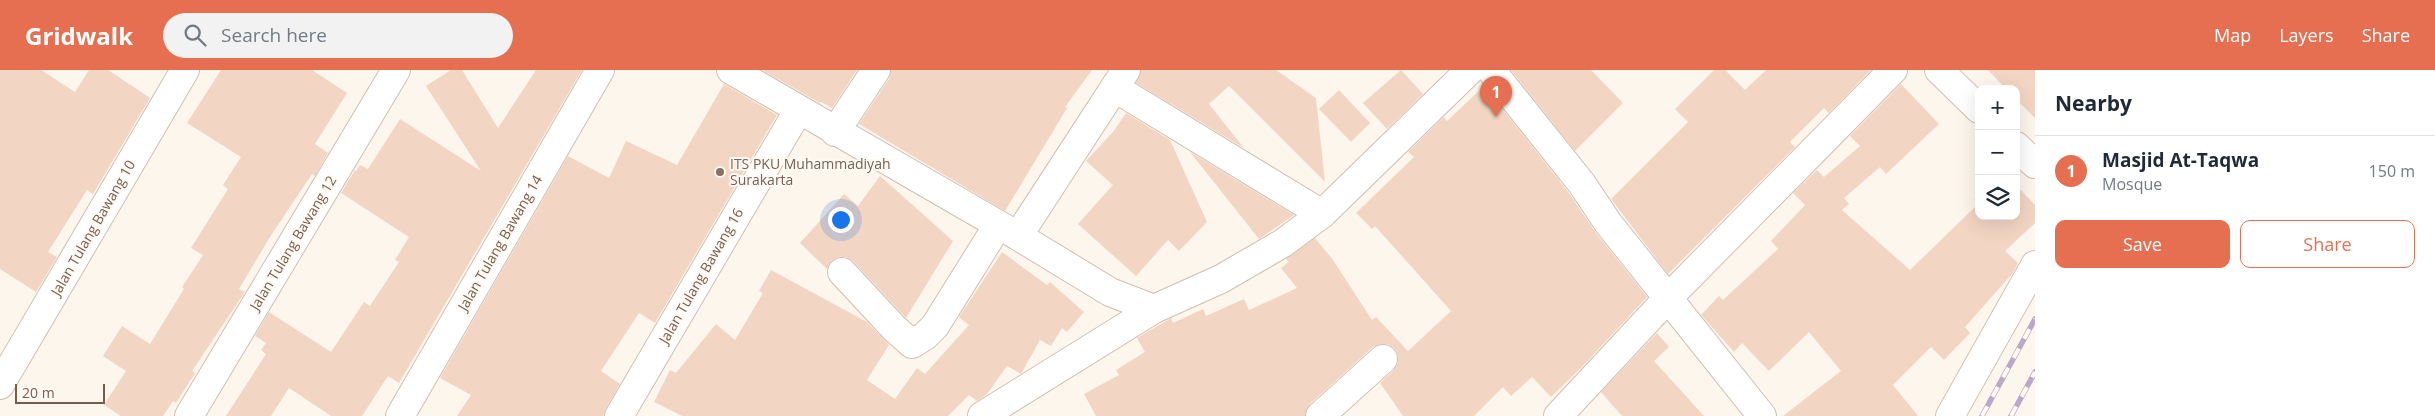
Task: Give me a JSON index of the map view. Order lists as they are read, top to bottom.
{
  "streets": {
    "street": [
      "Jalan Tulang Bawang 10",
      "Jalan Tulang Bawang 12",
      "Jalan Tulang Bawang 14",
      "Jalan Tulang Bawang 16"
    ]
  },
  "places": ["ITS PKU Muhammadiyah Surakarta"],
  "scale_bar": "20 m",
  "page": {
    "header": "Gridwalk",
    "search": "Search here",
    "nav": ["Map", "Layers", "Share"],
    "heading": "Nearby",
    "pins": "1",
    "map_buttons": ["+", "−"],
    "list": [
      {
        "mark": "1",
        "name": "Masjid At-Taqwa",
        "note": "Mosque",
        "value": "150 m"
      }
    ],
    "buttons": ["Save", "Share"],
    "scale": "20 m"
  }
}
